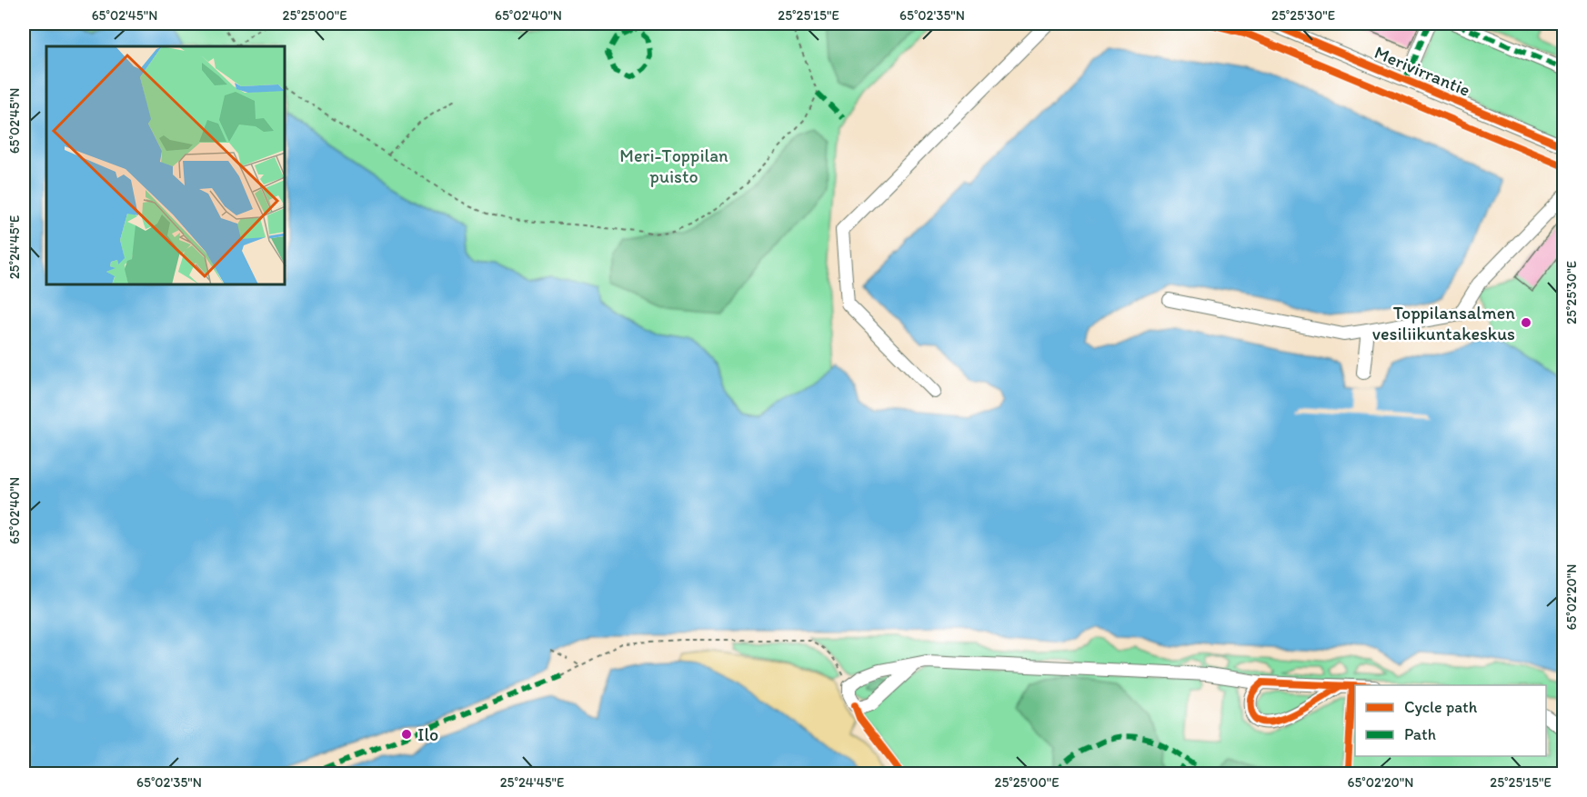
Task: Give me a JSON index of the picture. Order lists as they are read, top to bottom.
{
  "streets": {
    "street": ["Merivirrantie"]
  },
  "parks": ["Meri-Toppilan puisto"],
  "places": ["Toppilansalmen vesiliikuntakeskus", "Ilo"],
  "legend": ["Cycle path", "Path"],
  "coordinates": [
    "65°02'45\"N",
    "25°25'00\"E",
    "65°02'40\"N",
    "25°25'15\"E",
    "65°02'35\"N",
    "25°25'30\"E",
    "25°24'45\"E",
    "65°02'20\"N"
  ]
}
